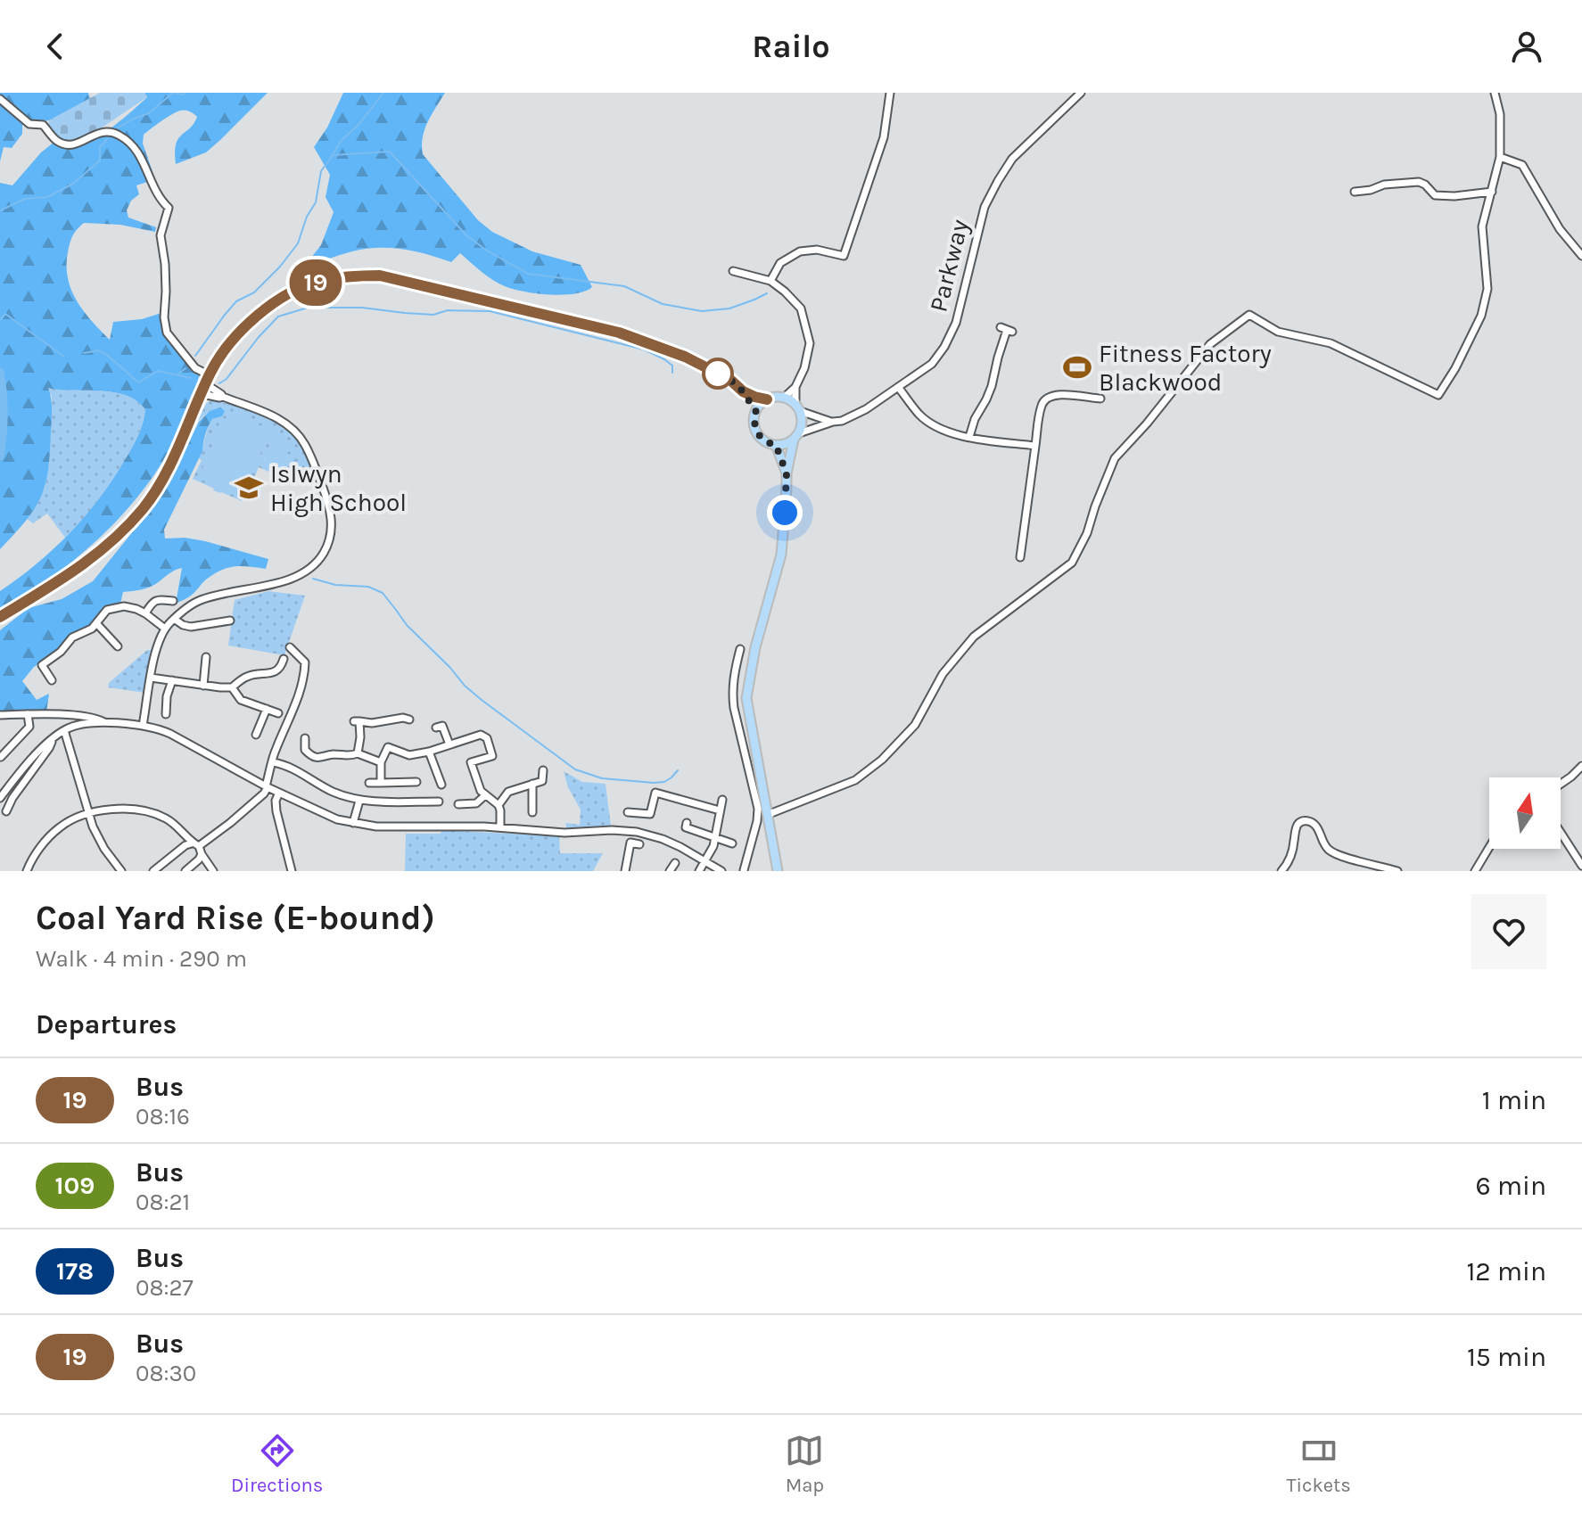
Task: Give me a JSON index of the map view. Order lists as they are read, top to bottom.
{
  "streets": {
    "street": ["Parkway"]
  },
  "places": {
    "sports": ["Fitness Factory Blackwood"],
    "school or university": ["Islwyn High School"]
  },
  "lines": ["bus line 19"],
  "north": "top",
  "page": {
    "header": "Railo",
    "on_map": "19",
    "heading": [
      ["Coal Yard Rise (E-bound)", "Walk · 4 min · 290 m"],
      "Departures"
    ],
    "list": [
      {
        "mark": "19",
        "name": "Bus",
        "note": "08:16",
        "value": "1 min"
      },
      {
        "mark": "109",
        "name": "Bus",
        "note": "08:21",
        "value": "6 min"
      },
      {
        "mark": "178",
        "name": "Bus",
        "note": "08:27",
        "value": "12 min"
      },
      {
        "mark": "19",
        "name": "Bus",
        "note": "08:30",
        "value": "15 min"
      }
    ],
    "tabs": ["Directions", "Map", "Tickets"]
  }
}
